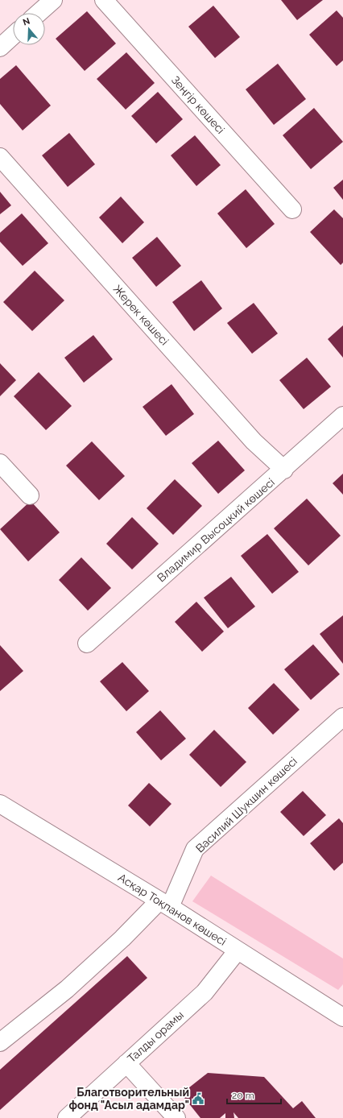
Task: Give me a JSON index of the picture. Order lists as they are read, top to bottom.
{
  "streets": {
    "street": [
      "Зеңгір көшесі",
      "Жерек көшесі",
      "Владимир Высоцкий көшесі",
      "Василий Шукшин көшесі",
      "Асқар Тоқпанов көшесі",
      "Талды орамы"
    ]
  },
  "crossings": [
    ["Жерек көшесі", "Владимир Высоцкий көшесі"],
    ["Василий Шукшин көшесі", "Асқар Тоқпанов көшесі"],
    ["Асқар Тоқпанов көшесі", "Талды орамы"]
  ],
  "places": {
    "public building": ["Благотворительный фонд \"Асыл адамдар\""]
  },
  "scale_bar": "20 m",
  "north": "top"
}
